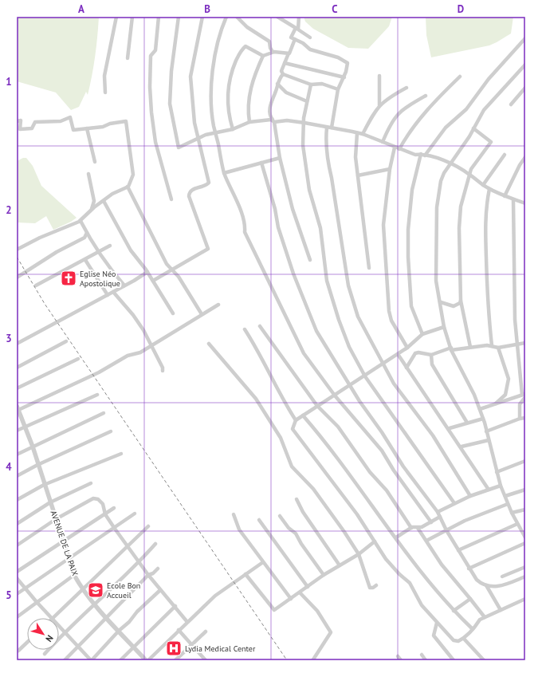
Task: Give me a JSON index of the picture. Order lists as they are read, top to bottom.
{
  "streets": {
    "street": ["AVENUE DE LA PAIX"]
  },
  "places": {
    "church": ["Eglise Néo Apostolique"],
    "school or university": ["Ecole Bon Accueil"],
    "hospital": ["Lydia Medical Center"]
  },
  "north": "bottom right",
  "grid": {
    "columns": [
      "A",
      "B",
      "C",
      "D"
    ],
    "rows": [
      "1",
      "2",
      "3",
      "4",
      "5"
    ]
  }
}
